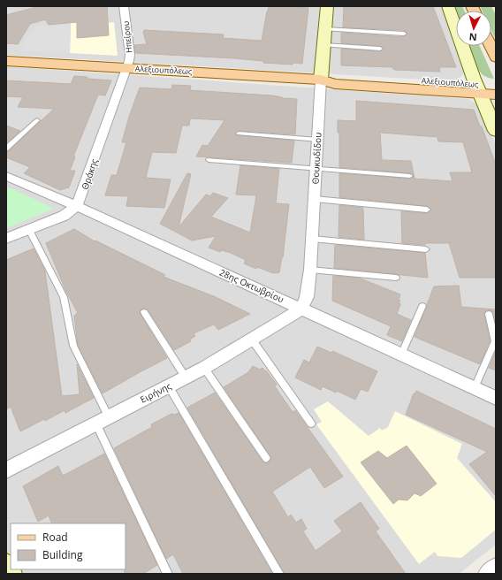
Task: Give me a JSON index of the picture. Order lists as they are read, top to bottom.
{
  "streets": {
    "main road": ["Αλεξιουπόλεως", "Θουκυδίδου"],
    "street": [
      "Ηπείρου",
      "Θράκης",
      "28ης Οκτωβρίου",
      "Ειρήνης"
    ]
  },
  "crossings": [
    ["Ηπείρου", "Αλεξιουπόλεως"],
    ["Ηπείρου", "Θράκης"],
    ["Αλεξιουπόλεως", "Θουκυδίδου"],
    ["Αλεξιουπόλεως", "Θράκης"],
    ["Θουκυδίδου", "28ης Οκτωβρίου"],
    ["Θουκυδίδου", "Ειρήνης"],
    ["Θράκης", "28ης Οκτωβρίου"],
    ["28ης Οκτωβρίου", "Ειρήνης"]
  ],
  "legend": ["Road", "Building"],
  "north": "bottom"
}
